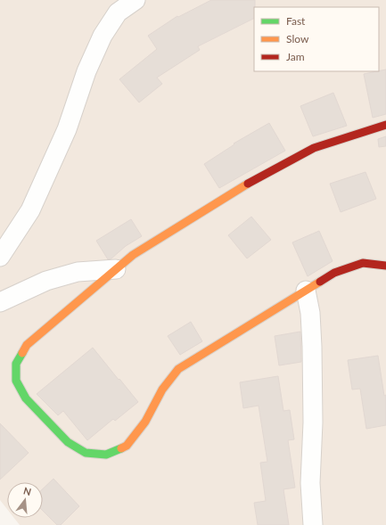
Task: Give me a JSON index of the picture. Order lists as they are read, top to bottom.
{
  "legend": ["Fast", "Slow", "Jam"],
  "north": "top"
}
